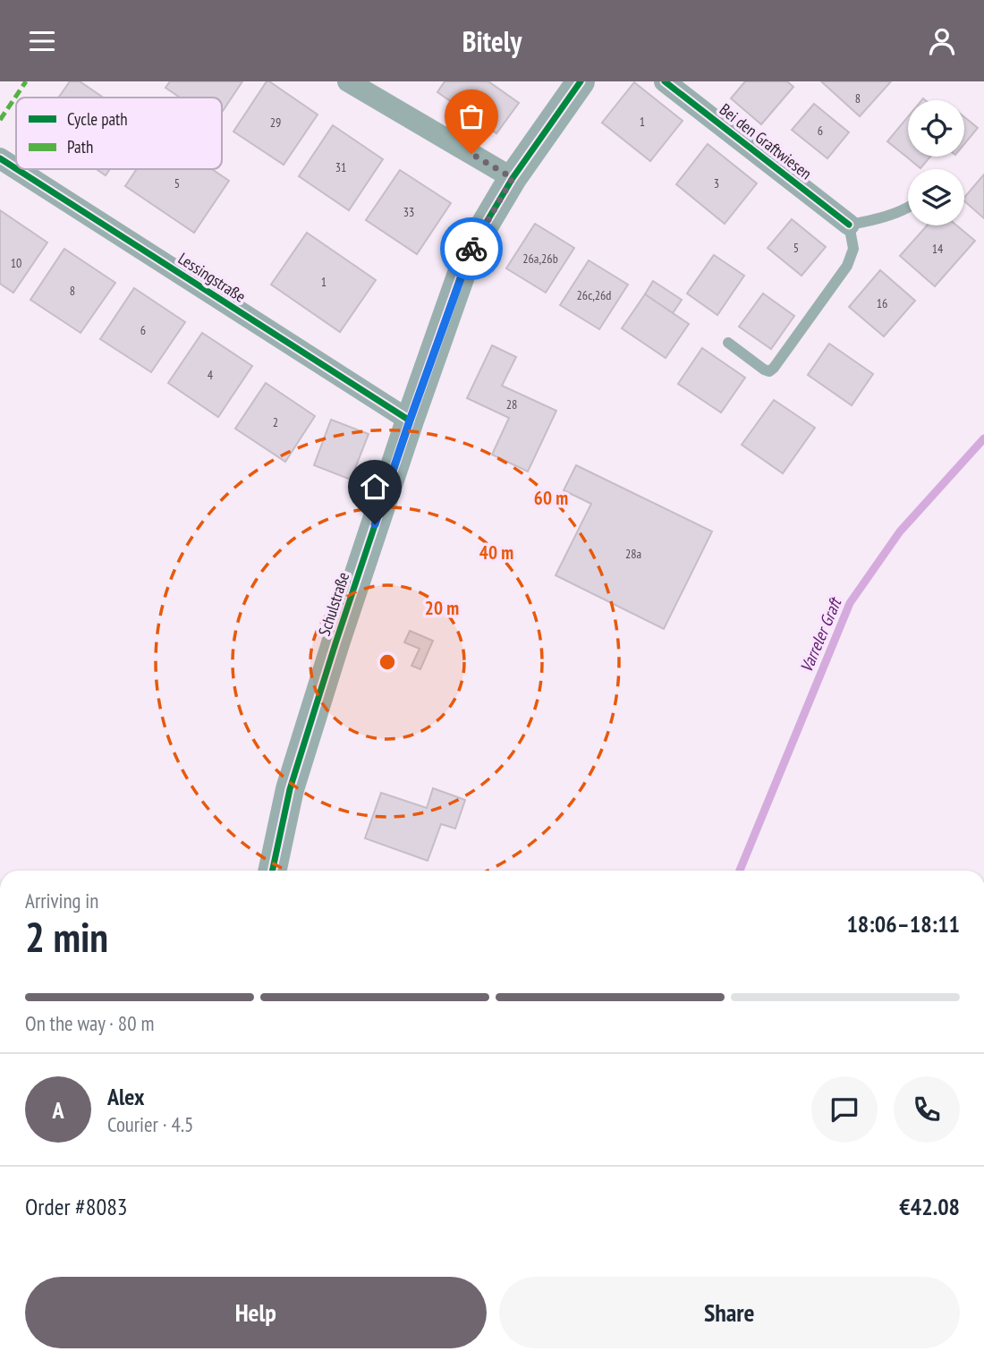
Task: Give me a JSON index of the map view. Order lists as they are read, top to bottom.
{
  "streets": {
    "street": ["Bei den Graftwiesen", "Lessingstraße", "Schulstraße"]
  },
  "crossings": [
    ["Lessingstraße", "Schulstraße"]
  ],
  "water": ["Varreler Graft"],
  "house_numbers": [
    "8",
    "1",
    "29",
    "6",
    "31",
    "5",
    "3",
    "33",
    "5",
    "14",
    "26a,26b",
    "10",
    "1",
    "8",
    "26c,26d",
    "16",
    "6",
    "4",
    "28",
    "2",
    "28a"
  ],
  "legend": ["Cycle path", "Path"],
  "page": {
    "header": "Bitely",
    "heading": ["2 min", "Arriving in", "18:06–18:11"],
    "panel": [
      "Alex",
      "Courier · 4.5",
      "Order #8083",
      "€42.08"
    ],
    "bar": "On the way · 80 m",
    "round": "A",
    "buttons": ["Help", "Share"]
  },
  "rings": ["60 m", "40 m", "20 m"]
}
